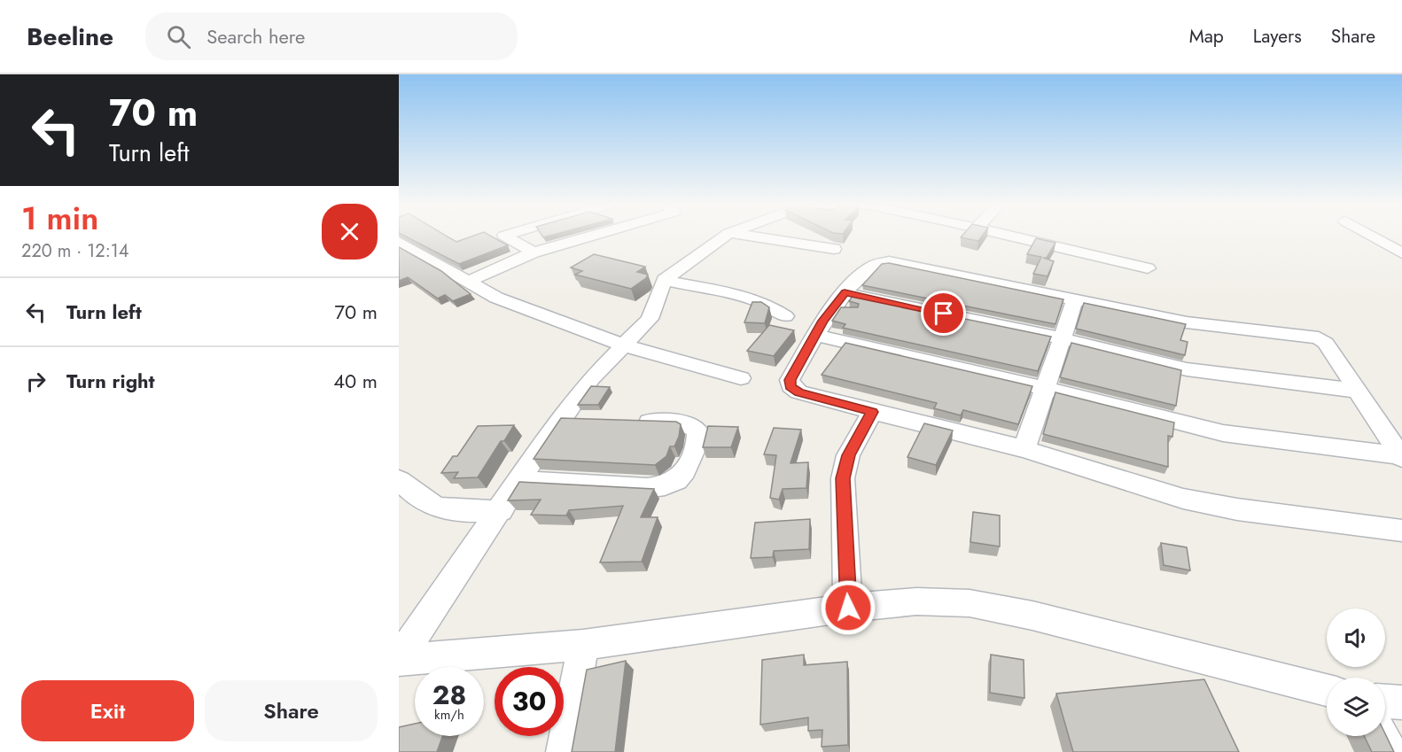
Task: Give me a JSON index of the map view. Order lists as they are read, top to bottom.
{
  "page": {
    "header": "Beeline",
    "search": "Search here",
    "nav": ["Map", "Layers", "Share"],
    "turn": ["70 m", "Turn left"],
    "heading": ["1 min", "220 m · 12:14"],
    "list": [
      {
        "name": "Turn left",
        "value": "70 m"
      },
      {
        "name": "Turn right",
        "value": "40 m"
      }
    ],
    "speed": "28 km/h",
    "limit": "30",
    "buttons": ["Exit", "Share"]
  }
}
